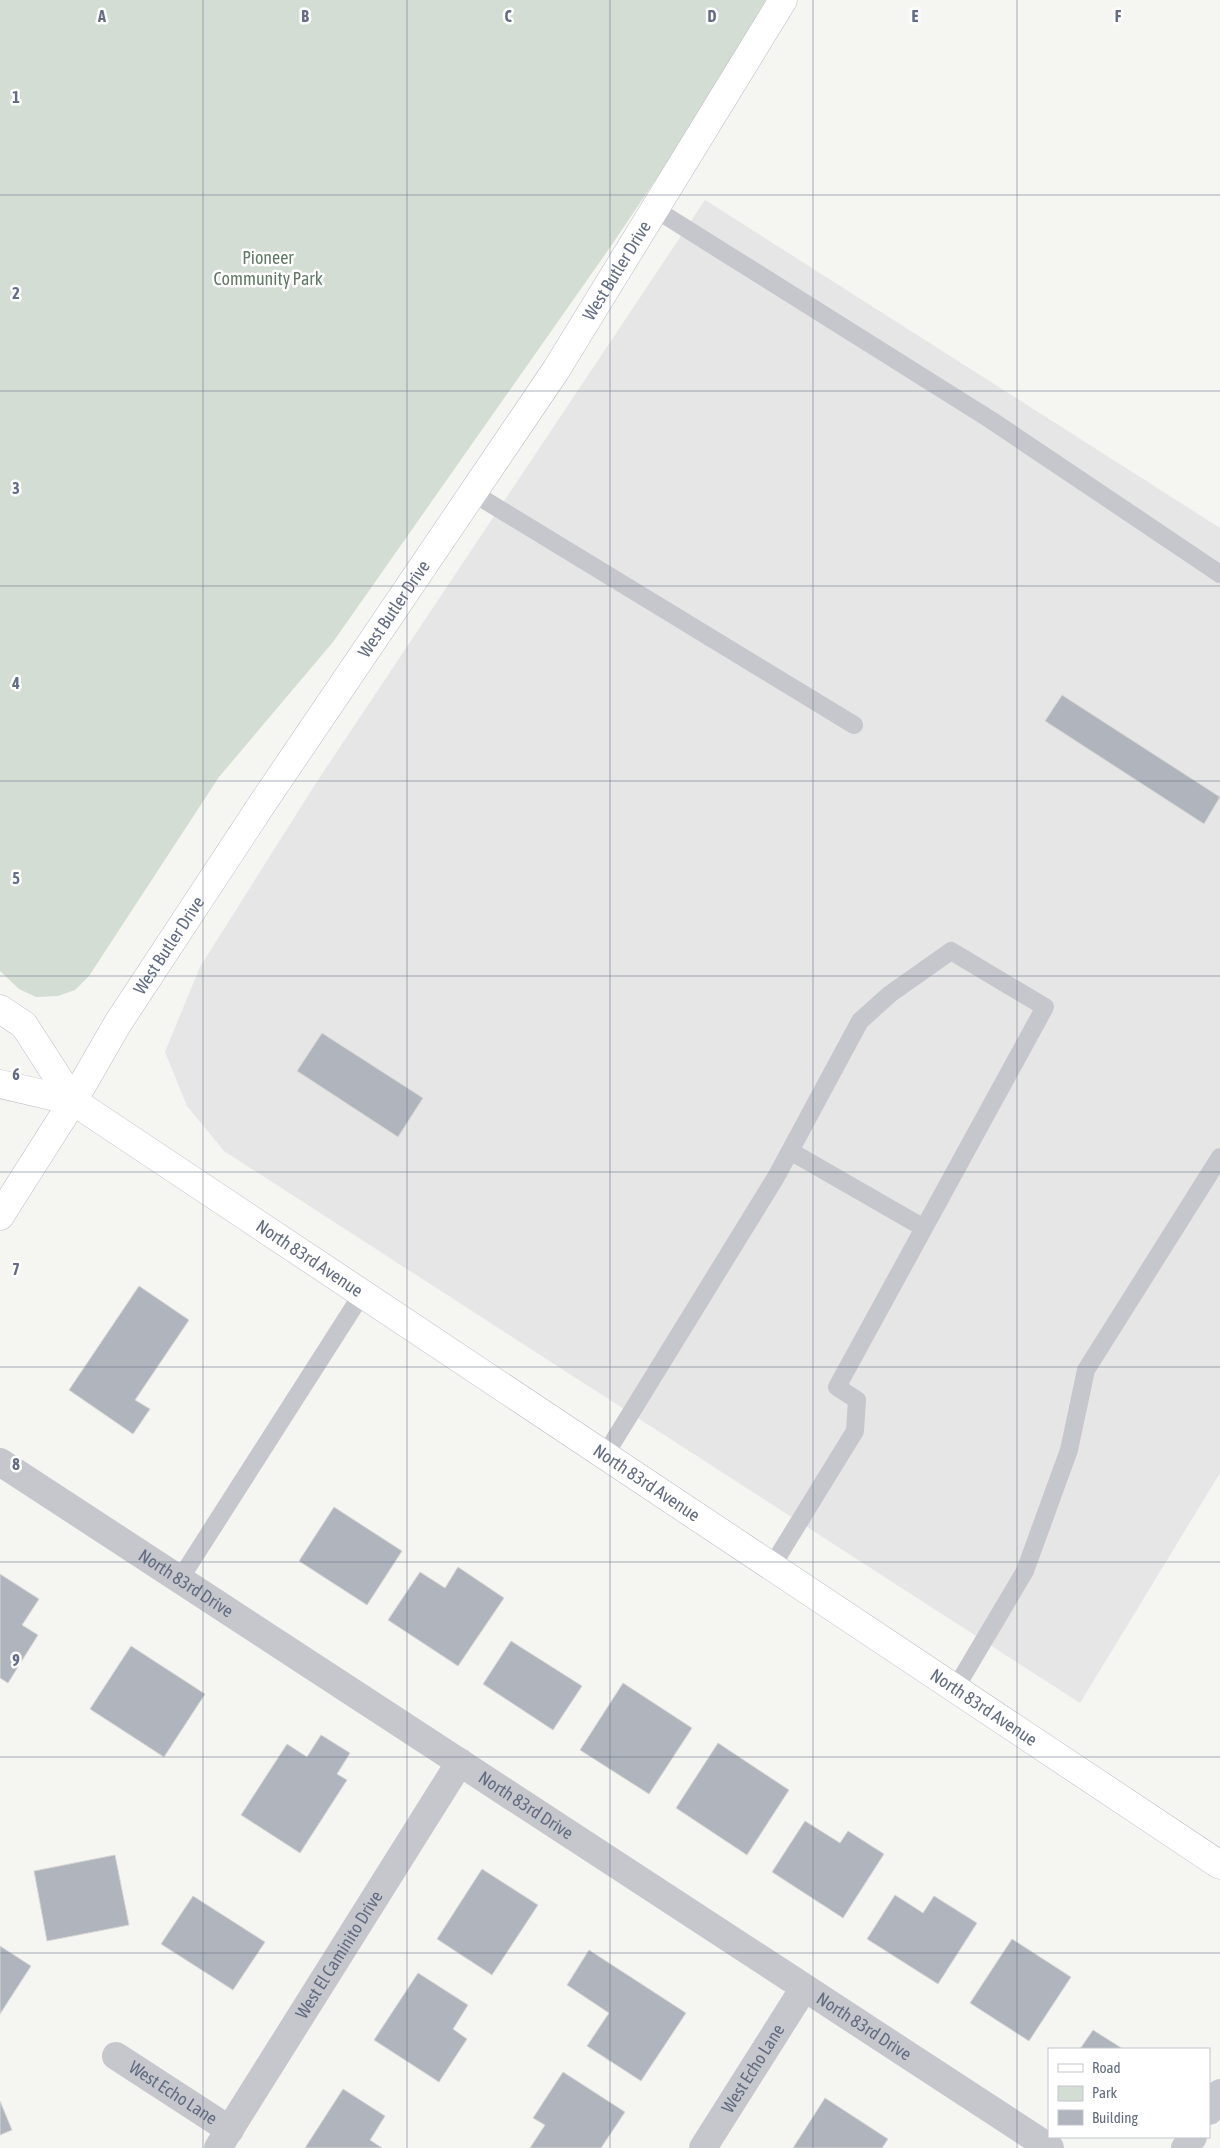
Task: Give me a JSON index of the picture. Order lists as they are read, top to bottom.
{
  "streets": {
    "main road": ["West Butler Drive", "North 83rd Avenue"],
    "street": ["North 83rd Drive", "West El Caminito Drive", "West Echo Lane"]
  },
  "crossings": [
    ["West Butler Drive", "North 83rd Avenue"],
    ["North 83rd Drive", "West El Caminito Drive"],
    ["North 83rd Drive", "West Echo Lane"],
    ["West El Caminito Drive", "West Echo Lane"]
  ],
  "parks": ["Pioneer Community Park"],
  "legend": ["Road", "Park", "Building"],
  "grid": {
    "columns": [
      "A",
      "B",
      "C",
      "D",
      "E",
      "F"
    ],
    "rows": [
      "1",
      "2",
      "3",
      "4",
      "5",
      "6",
      "7",
      "8",
      "9"
    ]
  }
}
